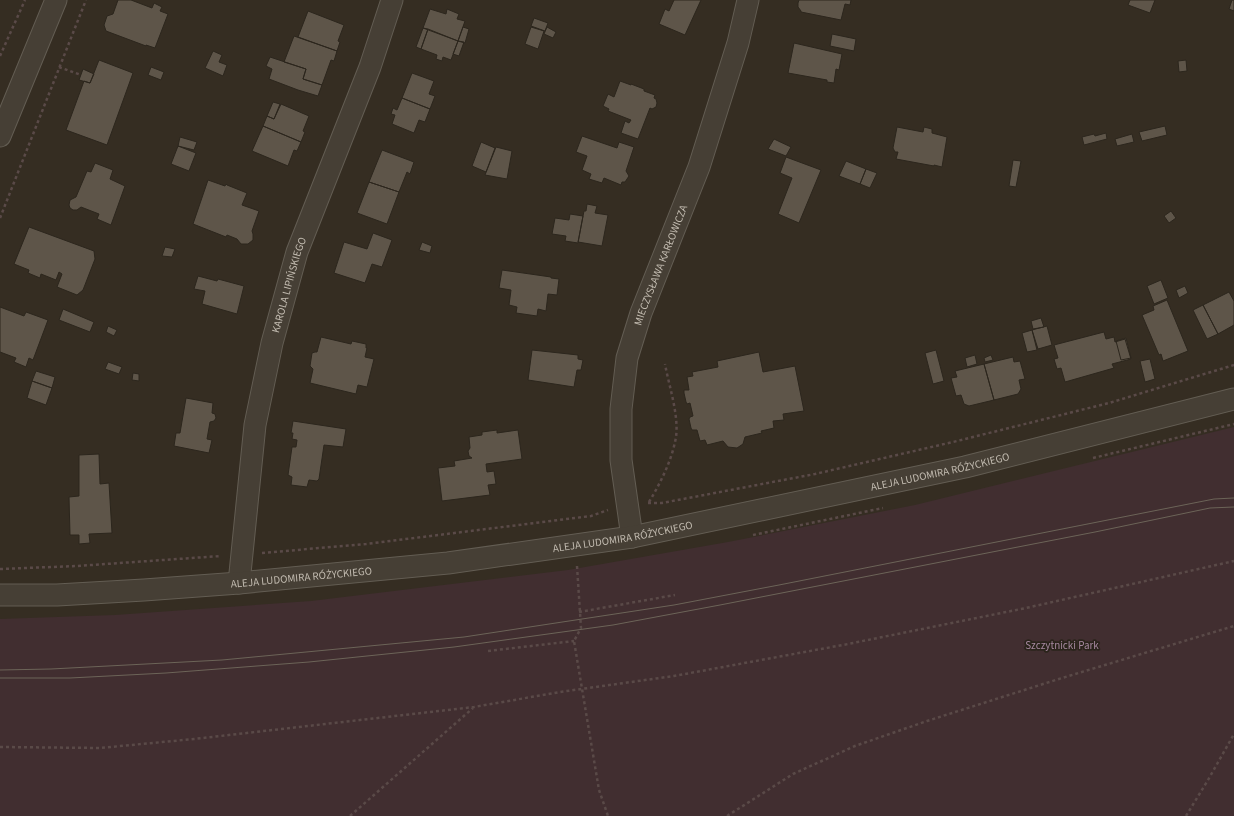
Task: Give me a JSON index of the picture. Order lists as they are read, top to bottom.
{
  "streets": {
    "street": ["MIECZYSŁAWA KARŁOWICZA", "KAROLA LIPIŃSKIEGO", "ALEJA LUDOMIRA RÓŻYCKIEGO"]
  },
  "crossings": [
    ["MIECZYSŁAWA KARŁOWICZA", "ALEJA LUDOMIRA RÓŻYCKIEGO"],
    ["KAROLA LIPIŃSKIEGO", "ALEJA LUDOMIRA RÓŻYCKIEGO"]
  ],
  "parks": ["Szczytnicki Park"]
}
